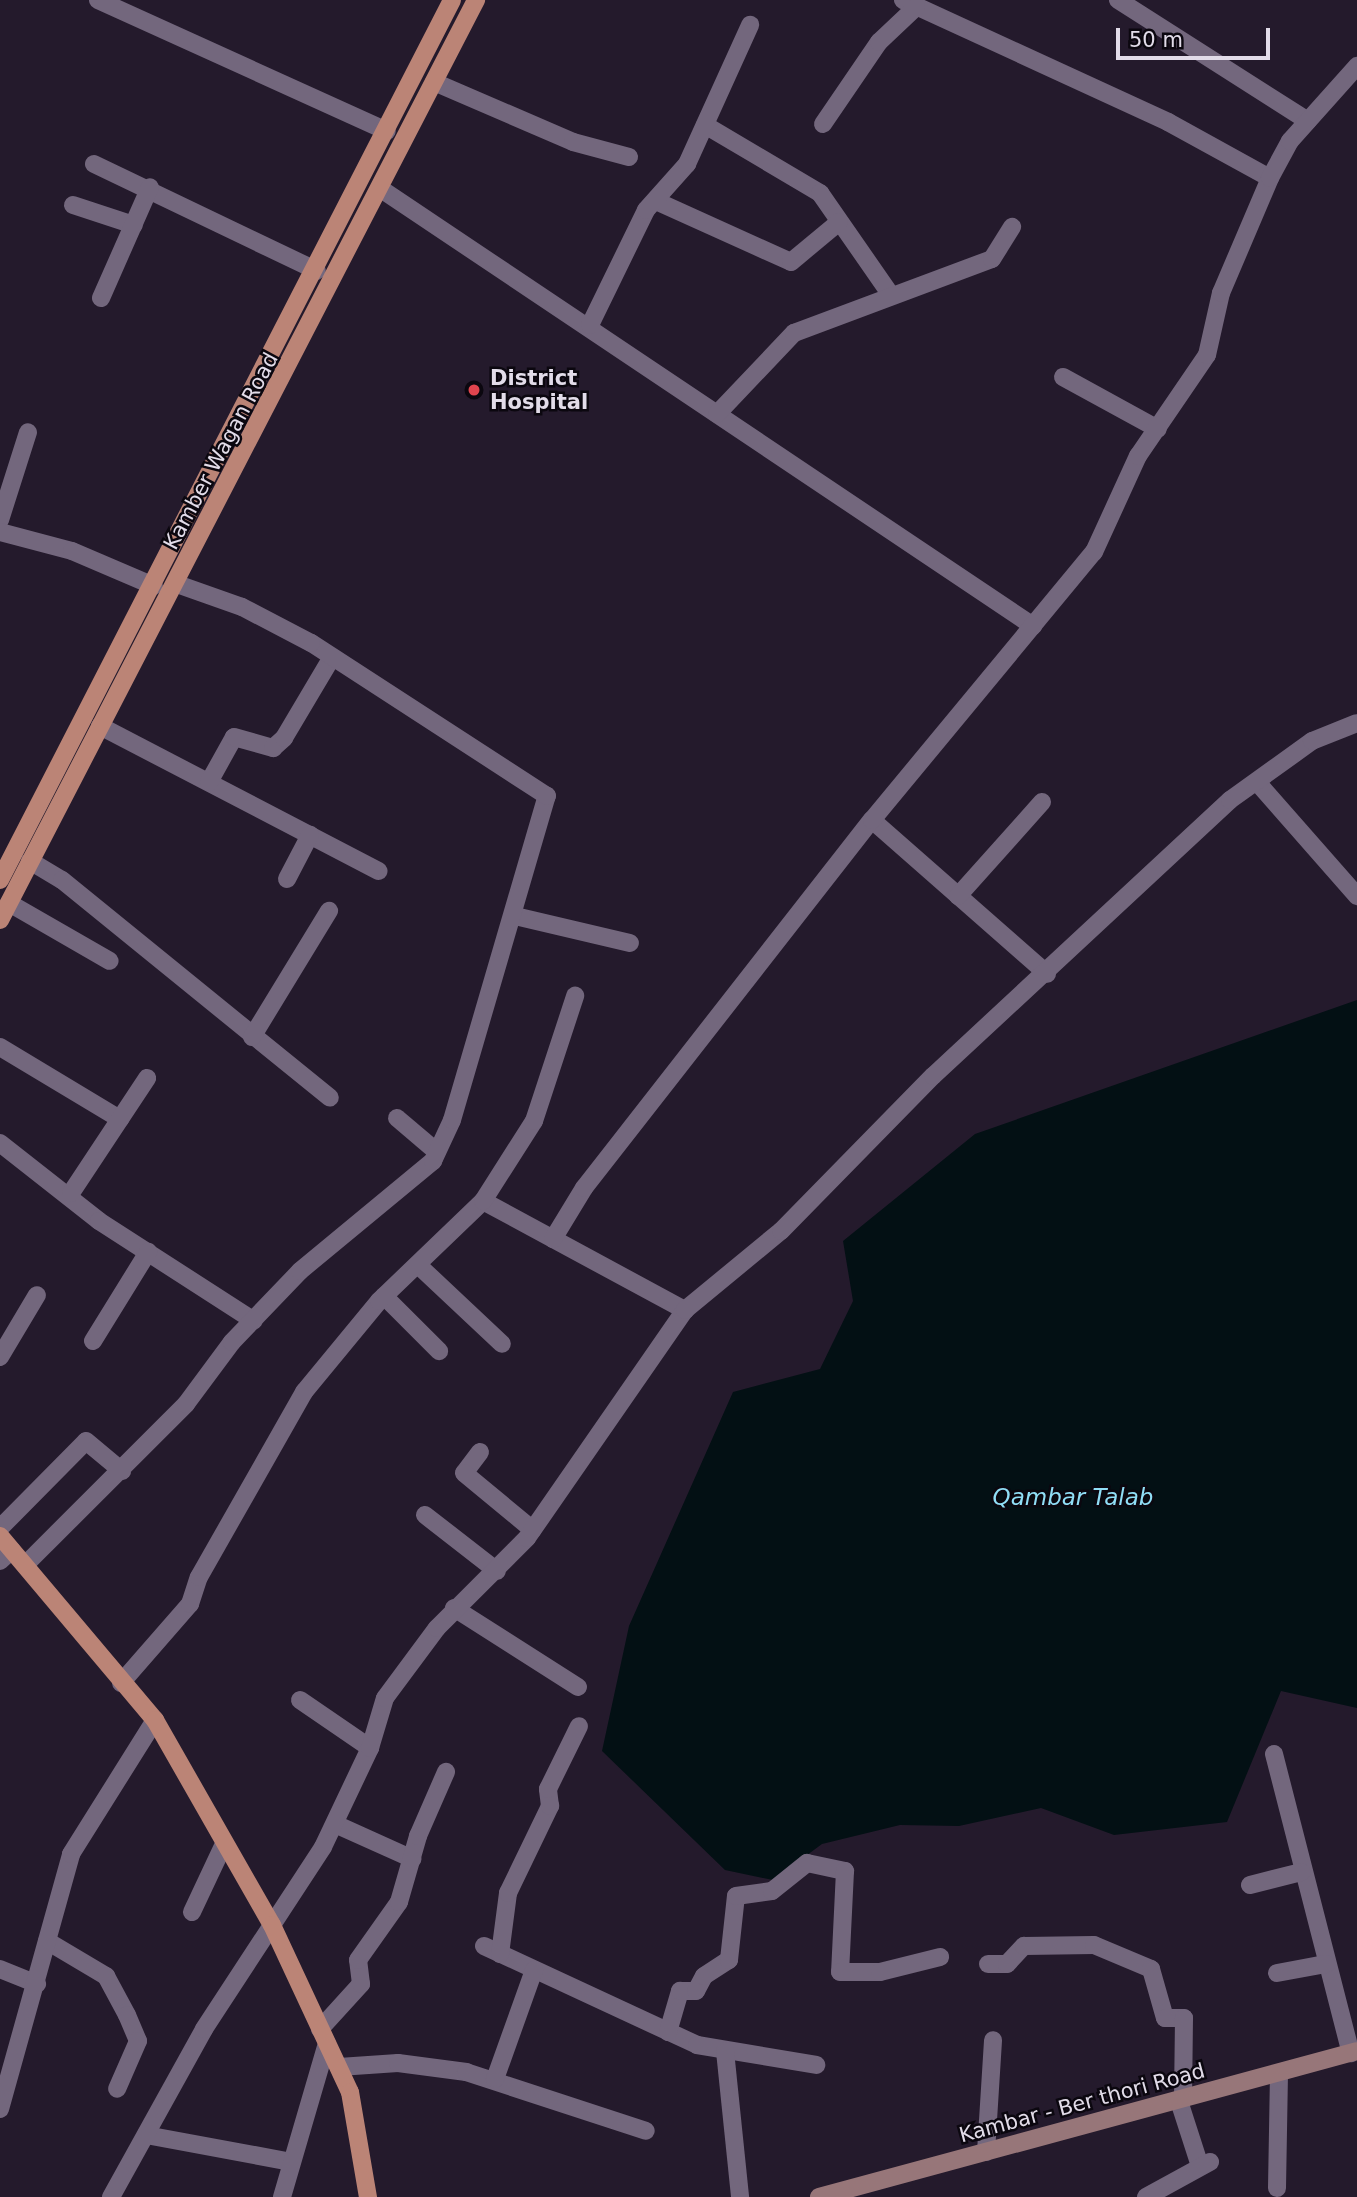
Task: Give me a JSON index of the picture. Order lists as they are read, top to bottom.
{
  "streets": {
    "main road": ["Kamber Wagan Road"],
    "street": ["Kambar - Ber thori Road"]
  },
  "water": ["Qambar Talab"],
  "places": ["District Hospital"],
  "scale_bar": "50 m"
}
